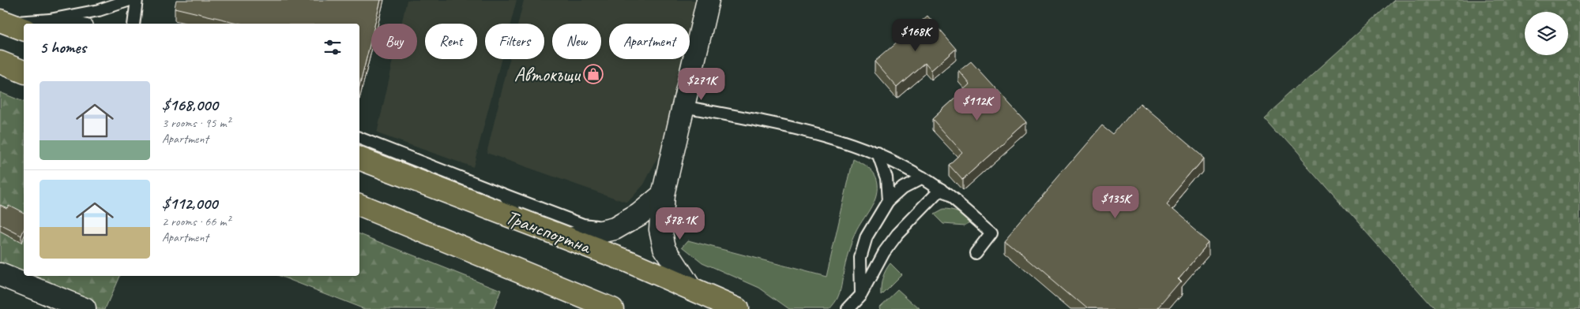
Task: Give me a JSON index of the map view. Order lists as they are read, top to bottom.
{
  "streets": {
    "main road": ["Транспортна"]
  },
  "places": {
    "shop": ["Автокъщи"]
  },
  "page": {
    "price": [
      "$168K",
      "$271K",
      "$112K",
      "$135K",
      "$78.1K"
    ],
    "chip": [
      "Buy",
      "Rent",
      "Filters",
      "New",
      "Apartment"
    ],
    "heading": "5 homes",
    "list": [
      {
        "name": "$168,000",
        "note": "3 rooms · 95 m² · Apartment"
      },
      {
        "name": "$112,000",
        "note": "2 rooms · 66 m² · Apartment"
      }
    ]
  }
}
